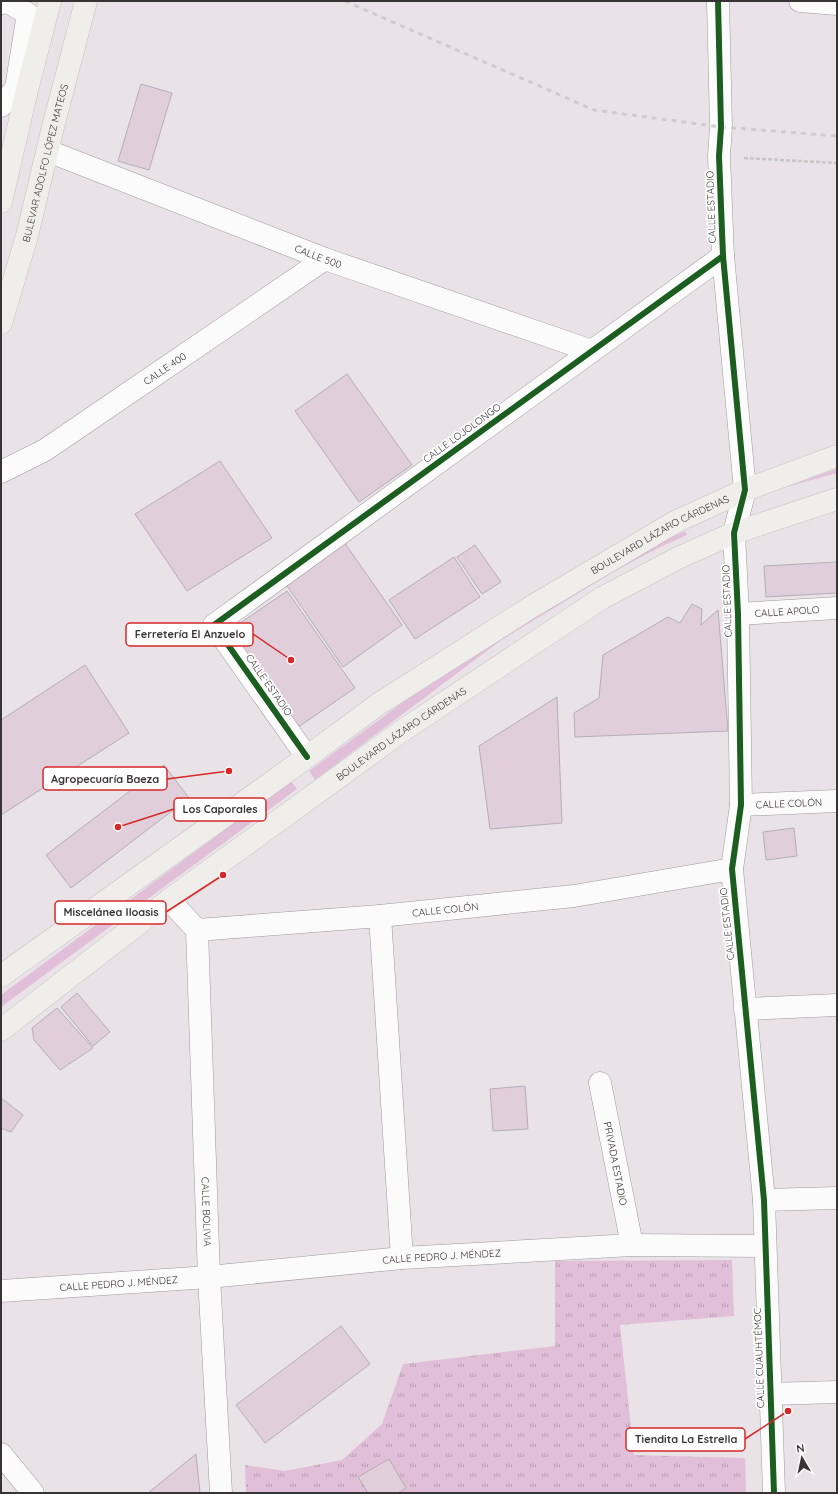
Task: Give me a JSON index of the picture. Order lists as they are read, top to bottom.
{
  "streets": {
    "main road": ["BULEVAR ADOLFO LÓPEZ MATEOS", "BOULEVARD LÁZARO CÁRDENAS"],
    "street": [
      "CALLE ESTADIO",
      "CALLE 500",
      "CALLE 400",
      "CALLE LOJOLONGO",
      "CALLE APOLO",
      "CALLE COLÓN",
      "PRIVADA ESTADIO",
      "CALLE BOLIVIA",
      "CALLE PEDRO J. MÉNDEZ",
      "CALLE CUAUHTÉMOC"
    ]
  },
  "crossings": [
    ["BULEVAR ADOLFO LÓPEZ MATEOS", "CALLE 500"],
    ["CALLE ESTADIO", "CALLE LOJOLONGO"],
    ["CALLE ESTADIO", "BOULEVARD LÁZARO CÁRDENAS"],
    ["CALLE ESTADIO", "CALLE APOLO"],
    ["CALLE ESTADIO", "CALLE COLÓN"],
    ["CALLE 500", "CALLE 400"],
    ["CALLE 500", "CALLE LOJOLONGO"],
    ["CALLE COLÓN", "CALLE BOLIVIA"],
    ["PRIVADA ESTADIO", "CALLE PEDRO J. MÉNDEZ"],
    ["CALLE BOLIVIA", "CALLE PEDRO J. MÉNDEZ"],
    ["CALLE PEDRO J. MÉNDEZ", "CALLE CUAUHTÉMOC"]
  ],
  "places": [
    "Ferretería El Anzuelo",
    "Agropecuaría Baeza",
    "Los Caporales",
    "Miscelánea Iloasis",
    "Tiendita La Estrella"
  ],
  "north": "top"
}
